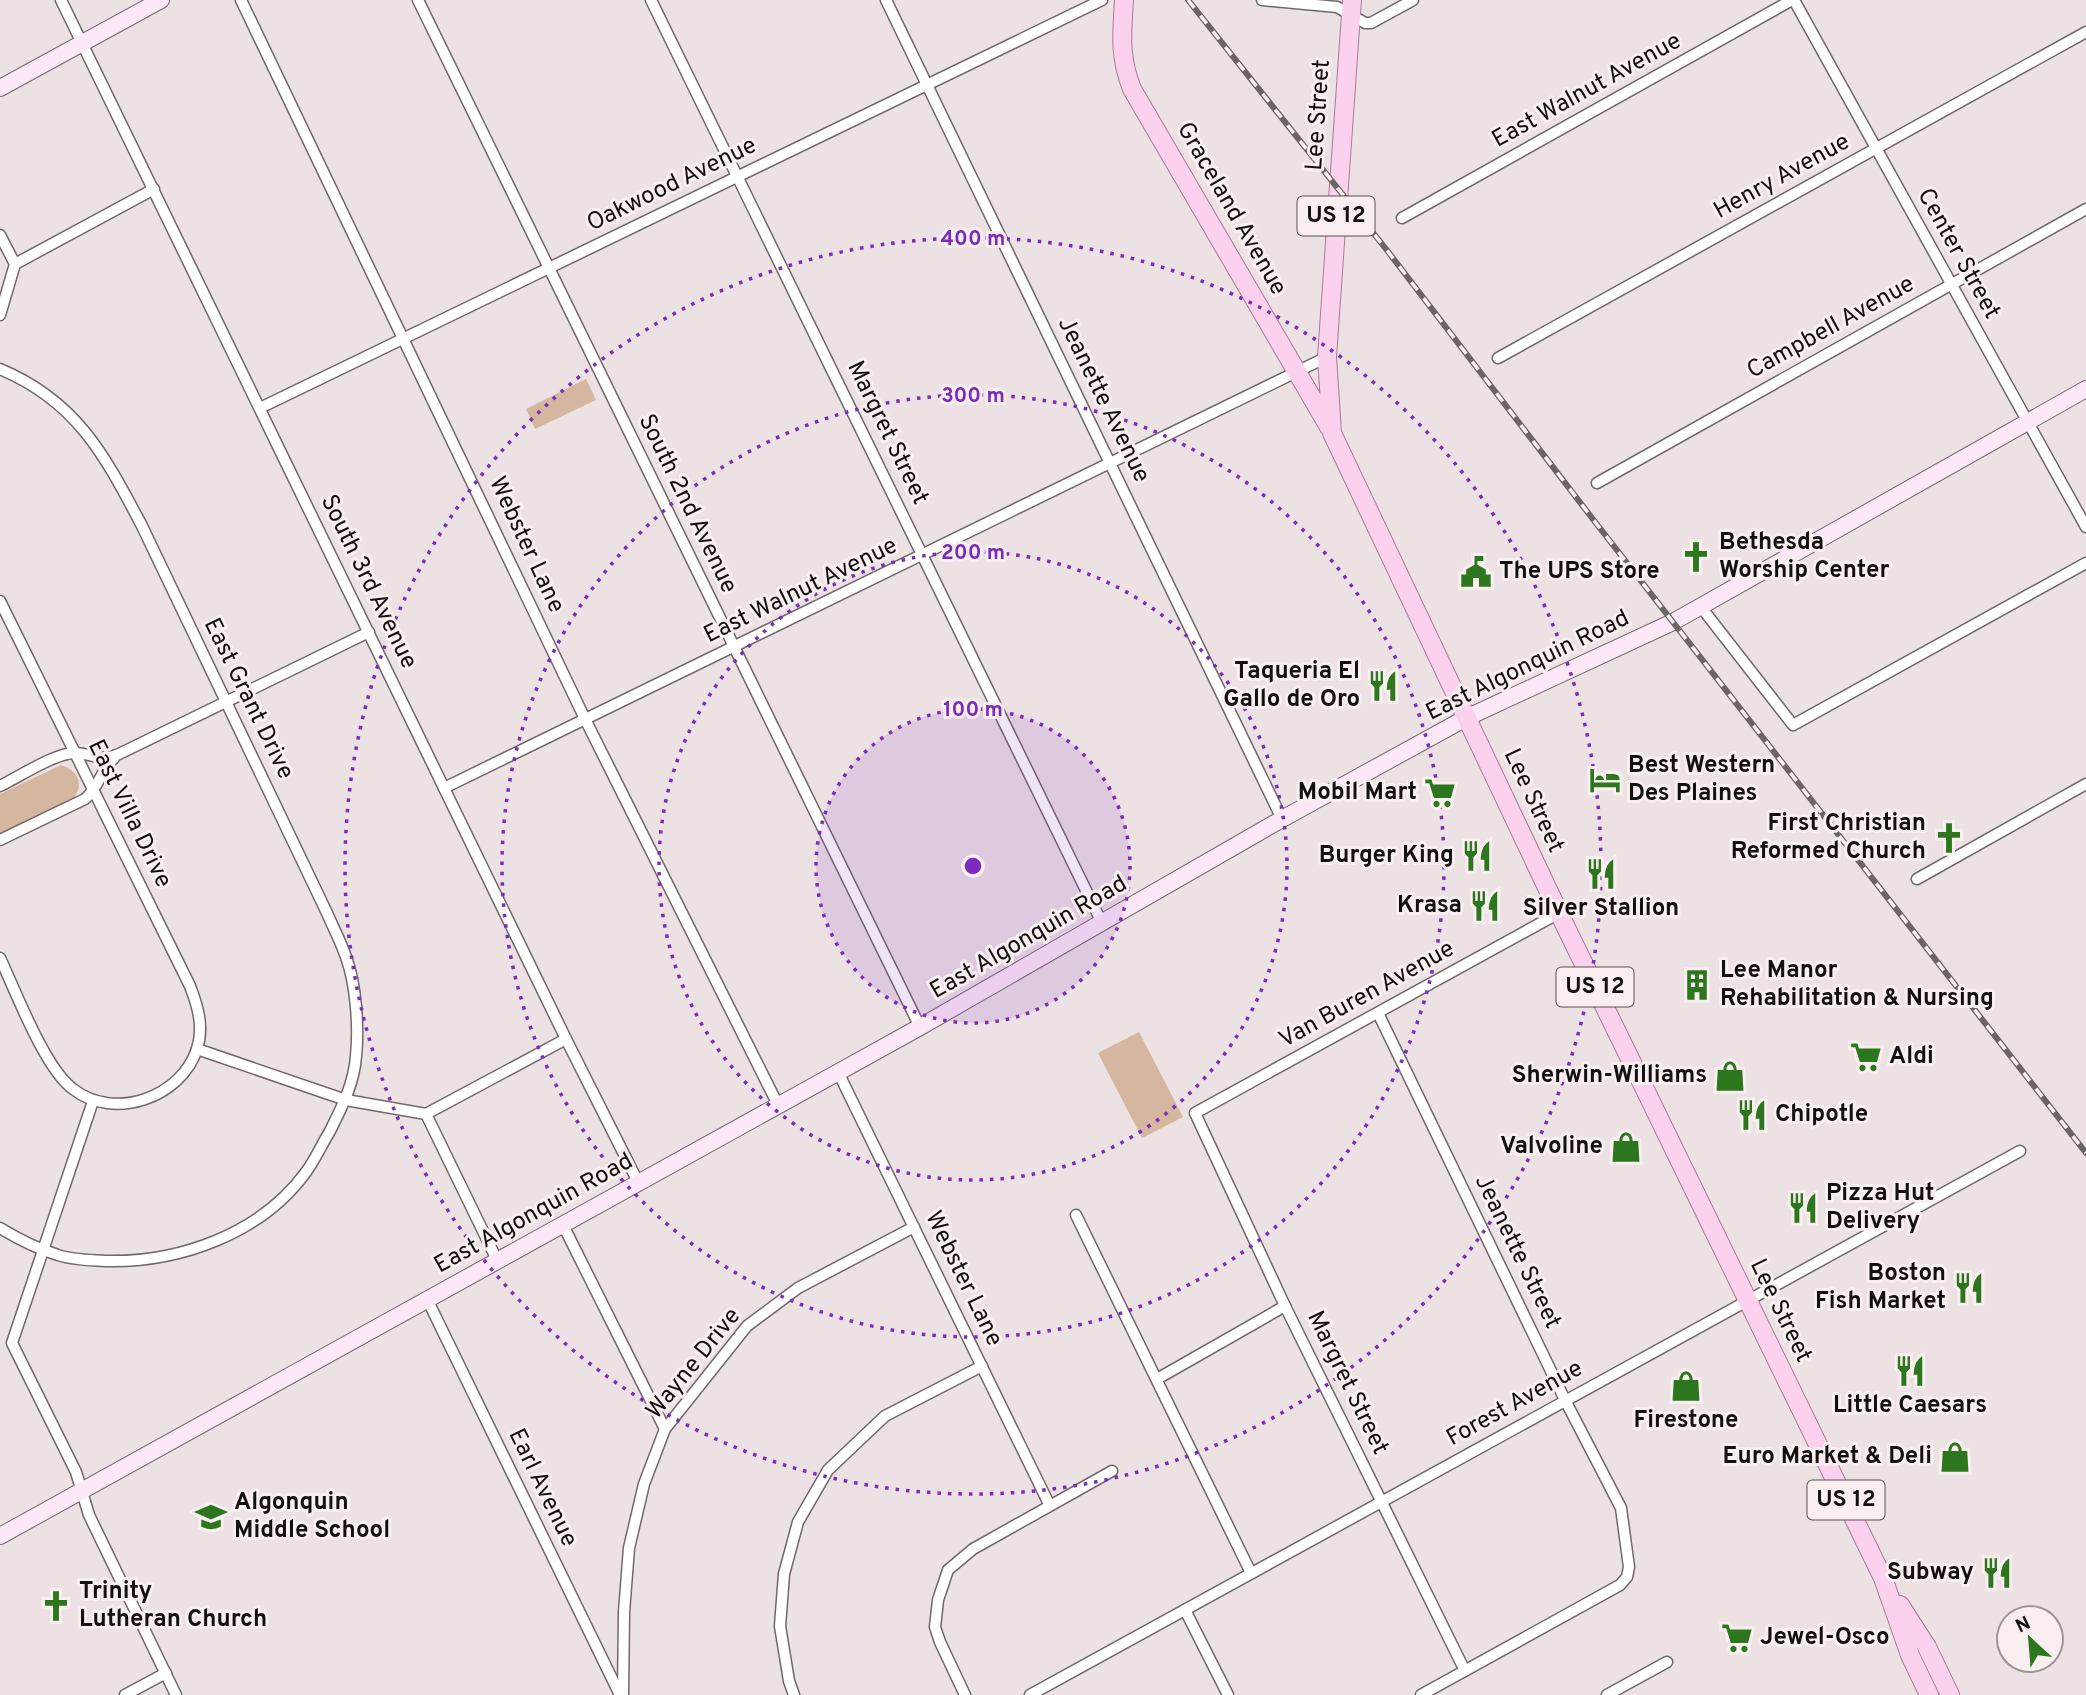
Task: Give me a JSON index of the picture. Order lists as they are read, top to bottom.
{
  "streets": {
    "main road": ["Lee Street", "Graceland Avenue", "US 12"],
    "street": [
      "East Walnut Avenue",
      "Henry Avenue",
      "Oakwood Avenue",
      "Center Street",
      "Campbell Avenue",
      "Jeanette Avenue",
      "Margret Street",
      "South 2nd Avenue",
      "Webster Lane",
      "South 3rd Avenue",
      "East Algonquin Road",
      "East Grant Drive",
      "East Villa Drive",
      "Van Buren Avenue",
      "Jeanette Street",
      "Wayne Drive",
      "Forest Avenue",
      "Earl Avenue"
    ]
  },
  "crossings": [
    ["East Walnut Avenue", "Lee Street"],
    ["East Walnut Avenue", "Graceland Avenue"],
    ["East Walnut Avenue", "Center Street"],
    ["East Walnut Avenue", "Jeanette Avenue"],
    ["East Walnut Avenue", "Margret Street"],
    ["East Walnut Avenue", "South 2nd Avenue"],
    ["East Walnut Avenue", "Webster Lane"],
    ["East Walnut Avenue", "South 3rd Avenue"],
    ["Lee Street", "Graceland Avenue"],
    ["Lee Street", "East Algonquin Road"],
    ["Lee Street", "Van Buren Avenue"],
    ["Lee Street", "Forest Avenue"],
    ["Henry Avenue", "Center Street"],
    ["Oakwood Avenue", "Jeanette Avenue"],
    ["Oakwood Avenue", "Margret Street"],
    ["Oakwood Avenue", "South 2nd Avenue"],
    ["Oakwood Avenue", "Webster Lane"],
    ["Oakwood Avenue", "South 3rd Avenue"],
    ["Center Street", "Campbell Avenue"],
    ["Center Street", "East Algonquin Road"],
    ["Jeanette Avenue", "East Algonquin Road"],
    ["Margret Street", "East Algonquin Road"],
    ["Margret Street", "Van Buren Avenue"],
    ["Margret Street", "Jeanette Street"],
    ["Margret Street", "Forest Avenue"],
    ["South 2nd Avenue", "East Algonquin Road"],
    ["Webster Lane", "East Algonquin Road"],
    ["Webster Lane", "Wayne Drive"],
    ["South 3rd Avenue", "East Algonquin Road"],
    ["East Algonquin Road", "Earl Avenue"],
    ["Van Buren Avenue", "Jeanette Street"],
    ["Jeanette Street", "Forest Avenue"],
    ["Wayne Drive", "Earl Avenue"]
  ],
  "places": {
    "church": ["Bethesda Worship Center", "First Christian Reformed Church", "Trinity Lutheran Church"],
    "public building": ["The UPS Store"],
    "restaurant": [
      "Taqueria El Gallo de Oro",
      "Burger King",
      "Silver Stallion",
      "Krasa",
      "Chipotle",
      "Pizza Hut Delivery",
      "Boston Fish Market",
      "Little Caesars",
      "Subway"
    ],
    "hotel": ["Best Western Des Plaines"],
    "supermarket": ["Mobil Mart", "Aldi", "Jewel-Osco"],
    "building": ["Lee Manor Rehabilitation & Nursing"],
    "shop": [
      "Sherwin-Williams",
      "Valvoline",
      "Firestone",
      "Euro Market & Deli"
    ],
    "school or university": ["Algonquin Middle School"]
  },
  "north": "top left",
  "rings": [
    "400 m",
    "300 m",
    "200 m",
    "100 m"
  ]
}
